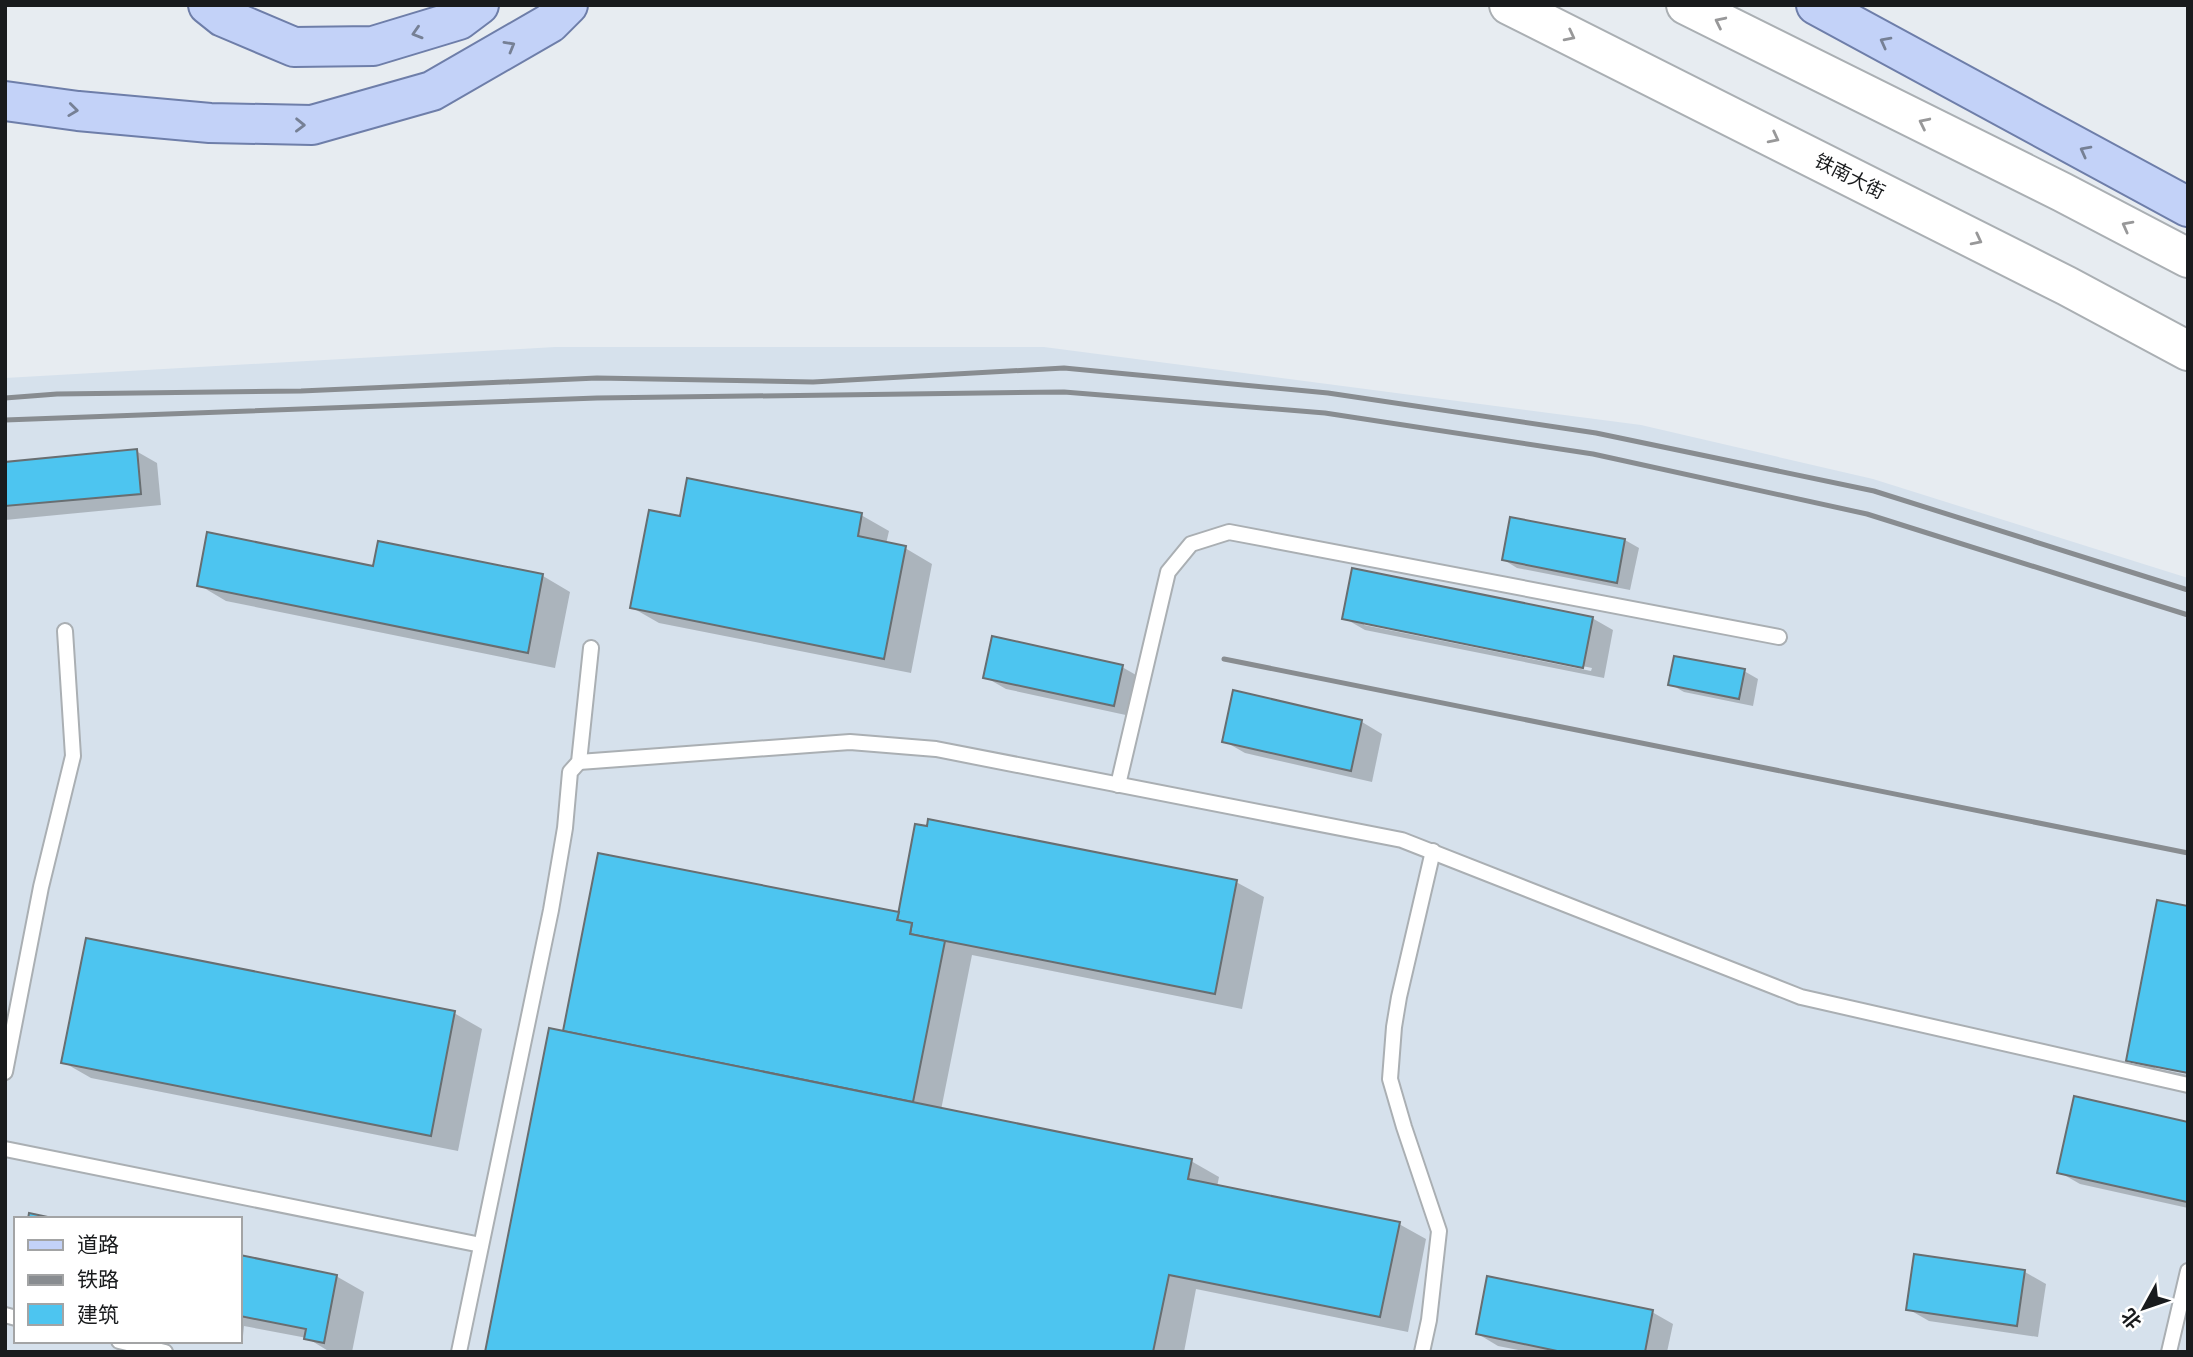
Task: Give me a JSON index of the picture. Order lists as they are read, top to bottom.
{
  "streets": {
    "main road": ["铁南大街"]
  },
  "legend": ["道路", "铁路", "建筑"],
  "north": "bottom left"
}
